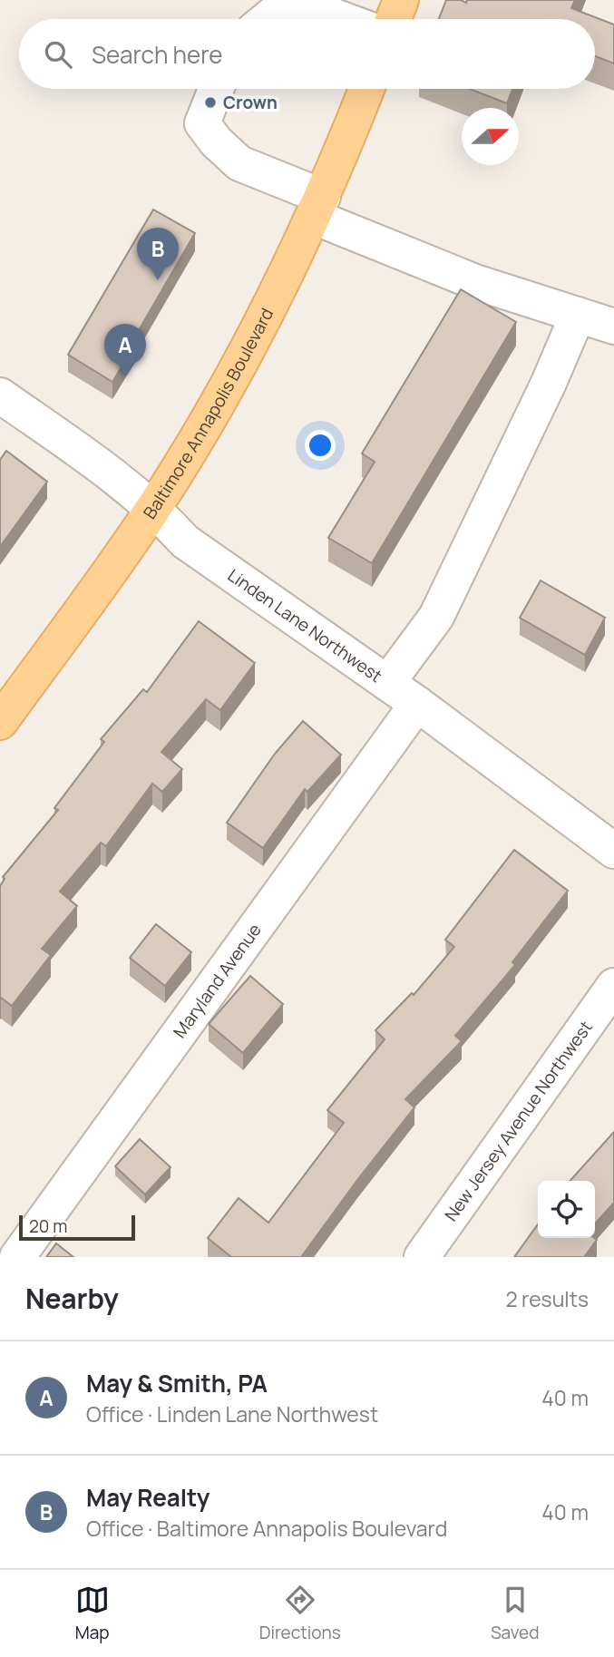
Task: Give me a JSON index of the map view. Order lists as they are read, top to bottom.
{
  "streets": {
    "main road": ["Baltimore Annapolis Boulevard"],
    "street": ["Linden Lane Northwest", "Maryland Avenue", "New Jersey Avenue Northwest"]
  },
  "crossings": [
    ["Baltimore Annapolis Boulevard", "Linden Lane Northwest"],
    ["Linden Lane Northwest", "Maryland Avenue"]
  ],
  "places": ["Crown"],
  "scale_bar": "20 m",
  "north": "right",
  "page": {
    "search": "Search here",
    "pins": ["B", "A"],
    "scale": "20 m",
    "heading": ["Nearby", "2 results"],
    "list": [
      {
        "mark": "A",
        "name": "May & Smith, PA",
        "note": "Office · Linden Lane Northwest",
        "value": "40 m"
      },
      {
        "mark": "B",
        "name": "May Realty",
        "note": "Office · Baltimore Annapolis Boulevard",
        "value": "40 m"
      }
    ],
    "nav": ["Map", "Directions", "Saved"]
  }
}
